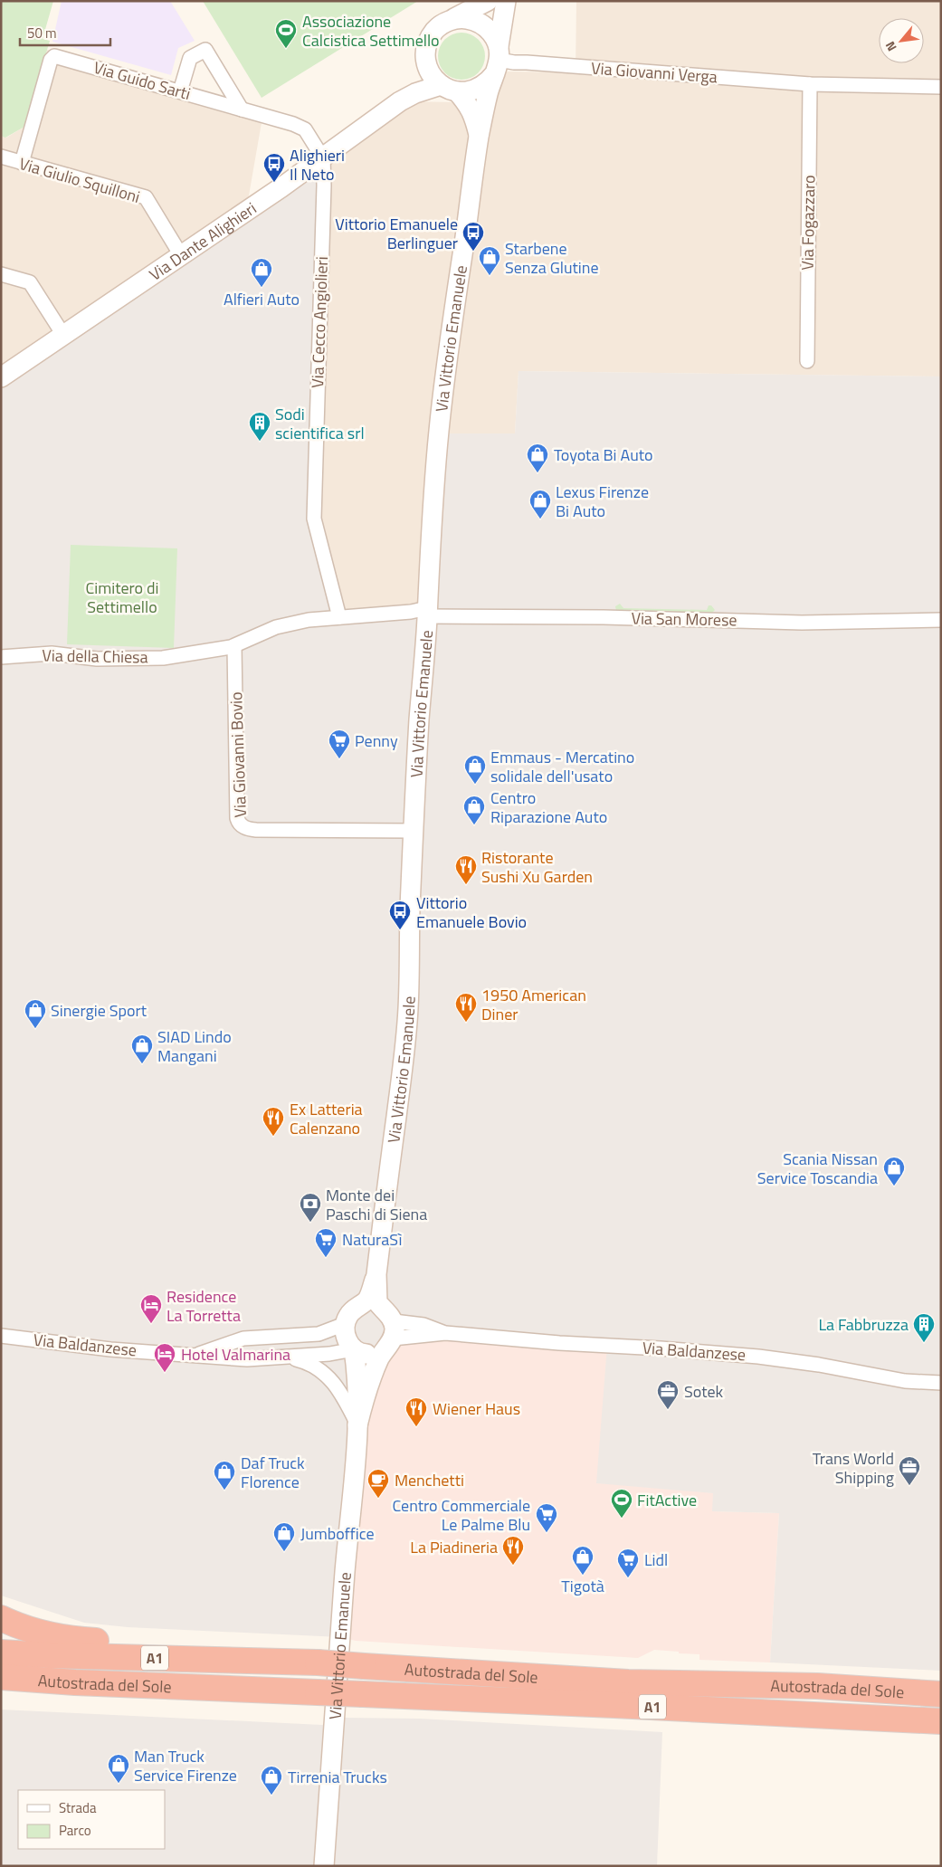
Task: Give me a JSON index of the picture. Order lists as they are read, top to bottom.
{
  "streets": {
    "highway": ["A1", "Autostrada del Sole"],
    "main road": ["Via Dante Alighieri", "Via Vittorio Emanuele"],
    "street": [
      "Via Giovanni Verga",
      "Via Guido Sarti",
      "Via Giulio Squilloni",
      "Via Fogazzaro",
      "Via Cecco Angiolieri",
      "Via San Morese",
      "Via della Chiesa",
      "Via Giovanni Bovio",
      "Via Baldanzese"
    ]
  },
  "crossings": [
    ["Via Giovanni Verga", "Via Fogazzaro"],
    ["Via Giovanni Verga", "Via Dante Alighieri"],
    ["Via Giovanni Verga", "Via Vittorio Emanuele"],
    ["Via Guido Sarti", "Via Giulio Squilloni"],
    ["Via Guido Sarti", "Via Dante Alighieri"],
    ["Via Guido Sarti", "Via Cecco Angiolieri"],
    ["Via Giulio Squilloni", "Via Dante Alighieri"],
    ["Via Dante Alighieri", "Via Cecco Angiolieri"],
    ["Via Dante Alighieri", "Via Vittorio Emanuele"],
    ["Via Cecco Angiolieri", "Via della Chiesa"],
    ["Via Vittorio Emanuele", "Via San Morese"],
    ["Via Vittorio Emanuele", "Via della Chiesa"],
    ["Via Vittorio Emanuele", "Via Giovanni Bovio"],
    ["Via Vittorio Emanuele", "Via Baldanzese"],
    ["Via San Morese", "Via della Chiesa"],
    ["Via della Chiesa", "Via Giovanni Bovio"]
  ],
  "parks": ["Cimitero di Settimello"],
  "places": {
    "sports": ["Associazione Calcistica Settimello", "FitActive"],
    "bus stop": ["Alighieri Il Neto", "Vittorio Emanuele Berlinguer", "Vittorio Emanuele Bovio"],
    "shop": [
      "Starbene Senza Glutine",
      "Alfieri Auto",
      "Toyota Bi Auto",
      "Lexus Firenze Bi Auto",
      "Emmaus - Mercatino solidale dell'usato",
      "Centro Riparazione Auto",
      "Sinergie Sport",
      "SIAD Lindo Mangani",
      "Scania Nissan Service Toscandia",
      "Daf Truck Florence",
      "Jumboffice",
      "Tigotà",
      "Man Truck Service Firenze",
      "Tirrenia Trucks"
    ],
    "building": ["Sodi scientifica srl", "La Fabbruzza"],
    "supermarket": [
      "Penny",
      "NaturaSì",
      "Centro Commerciale Le Palme Blu",
      "Lidl"
    ],
    "restaurant": [
      "Ristorante Sushi Xu Garden",
      "1950 American Diner",
      "Ex Latteria Calenzano",
      "Wiener Haus",
      "La Piadineria"
    ],
    "bank": ["Monte dei Paschi di Siena"],
    "hotel": ["Residence La Torretta", "Hotel Valmarina"],
    "office": ["Sotek", "Trans World Shipping"],
    "cafe": ["Menchetti"]
  },
  "legend": ["Strada", "Parco"],
  "scale_bar": "50 m",
  "north": "bottom left"
}
